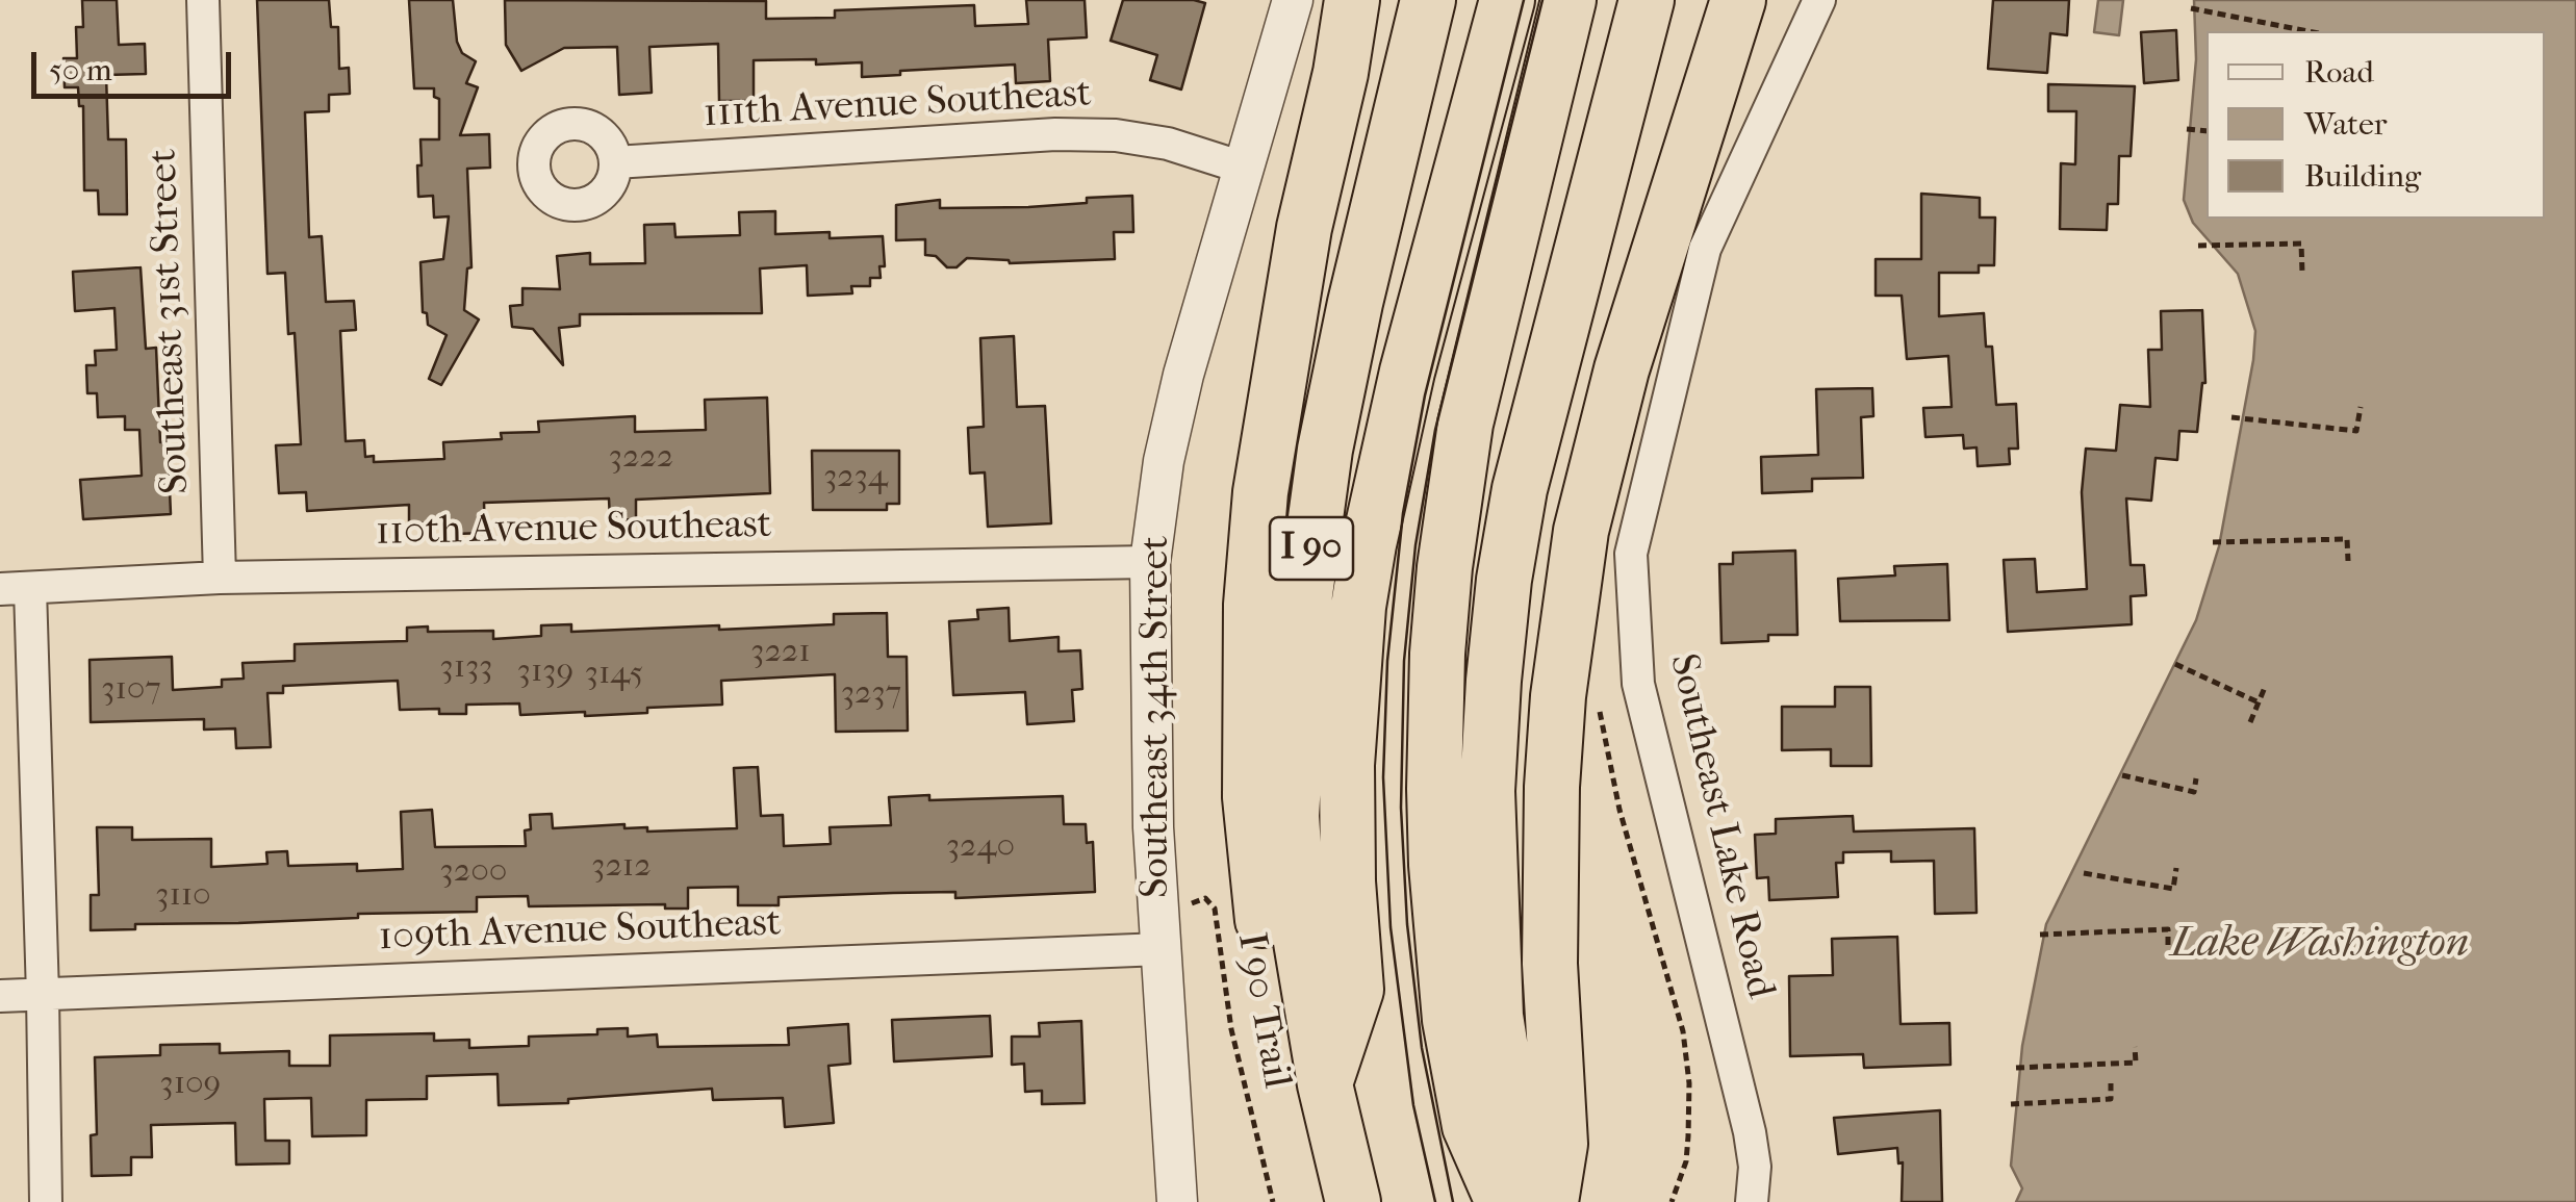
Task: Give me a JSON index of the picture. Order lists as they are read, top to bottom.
{
  "streets": {
    "highway": ["I 90"],
    "street": [
      "111th Avenue Southeast",
      "Southeast 31st Street",
      "110th Avenue Southeast",
      "Southeast 34th Street",
      "Southeast Lake Road",
      "109th Avenue Southeast"
    ],
    "path": ["I 90 Trail"]
  },
  "crossings": [
    ["111th Avenue Southeast", "Southeast 34th Street"],
    ["Southeast 31st Street", "110th Avenue Southeast"],
    ["110th Avenue Southeast", "Southeast 34th Street"],
    ["Southeast 34th Street", "109th Avenue Southeast"]
  ],
  "water": ["Lake Washington"],
  "house_numbers": [
    "3222",
    "3234",
    "3221",
    "3133",
    "3139",
    "3145",
    "3107",
    "3237",
    "3240",
    "3212",
    "3200",
    "3110",
    "3109"
  ],
  "legend": ["Road", "Water", "Building"],
  "scale_bar": "50 m"
}
